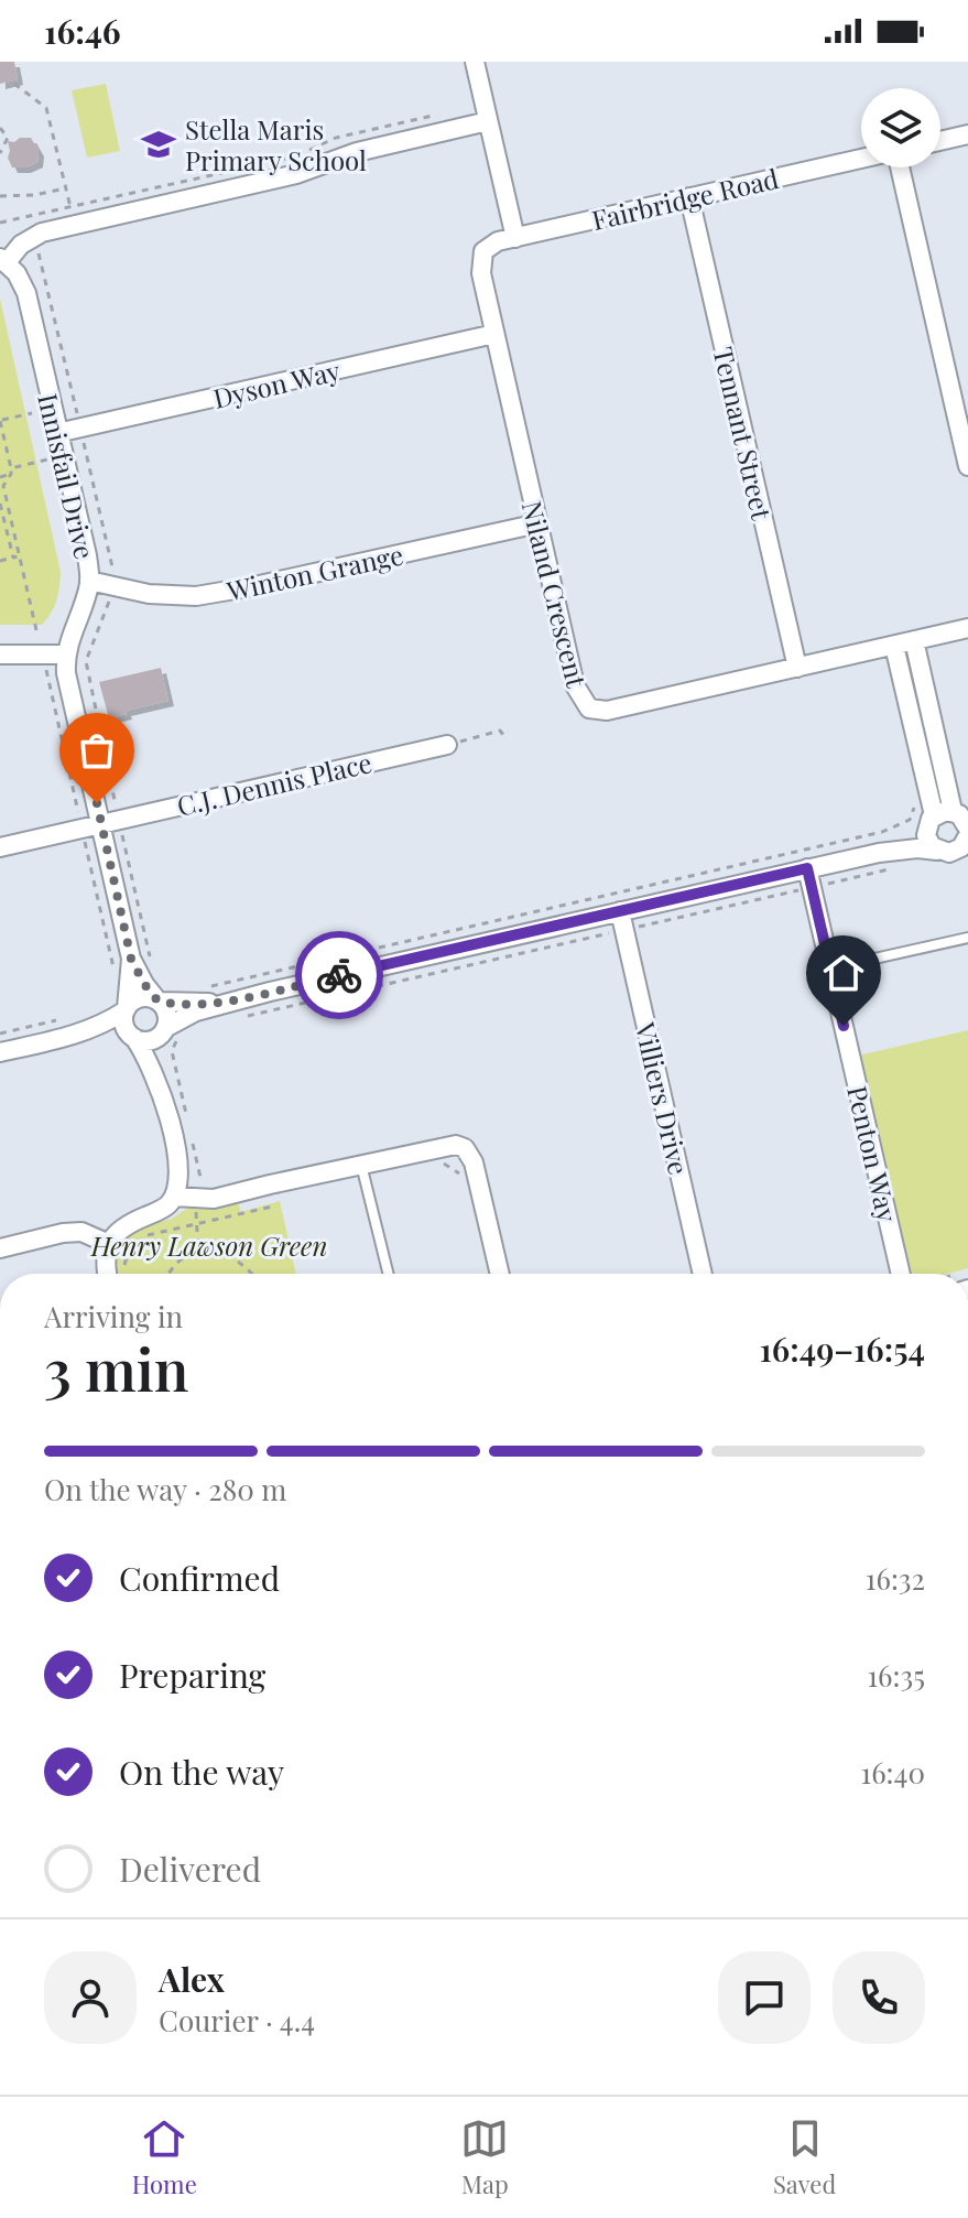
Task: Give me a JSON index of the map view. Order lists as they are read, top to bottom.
{
  "streets": {
    "street": [
      "Fairbridge Road",
      "Dyson Way",
      "Tennant Street",
      "Innisfail Drive",
      "Winton Grange",
      "Niland Crescent",
      "C.J. Dennis Place",
      "Villiers Drive",
      "Penton Way"
    ]
  },
  "crossings": [
    ["Fairbridge Road", "Tennant Street"],
    ["Fairbridge Road", "Niland Crescent"],
    ["Dyson Way", "Innisfail Drive"],
    ["Dyson Way", "Niland Crescent"],
    ["Tennant Street", "Niland Crescent"],
    ["Innisfail Drive", "Winton Grange"],
    ["Innisfail Drive", "C.J. Dennis Place"],
    ["Winton Grange", "Niland Crescent"]
  ],
  "parks": ["Henry Lawson Green"],
  "places": {
    "school or university": ["Stella Maris Primary School"]
  },
  "page": {
    "status": "16:46",
    "heading": ["3 min", "Arriving in", "16:49–16:54"],
    "panel": ["Alex", "Courier · 4.4"],
    "bar": "On the way · 280 m",
    "list": [
      ["Confirmed", "16:32"],
      ["Preparing", "16:35"],
      ["On the way", "16:40"],
      "Delivered"
    ],
    "tabs": ["Home", "Map", "Saved"]
  }
}
